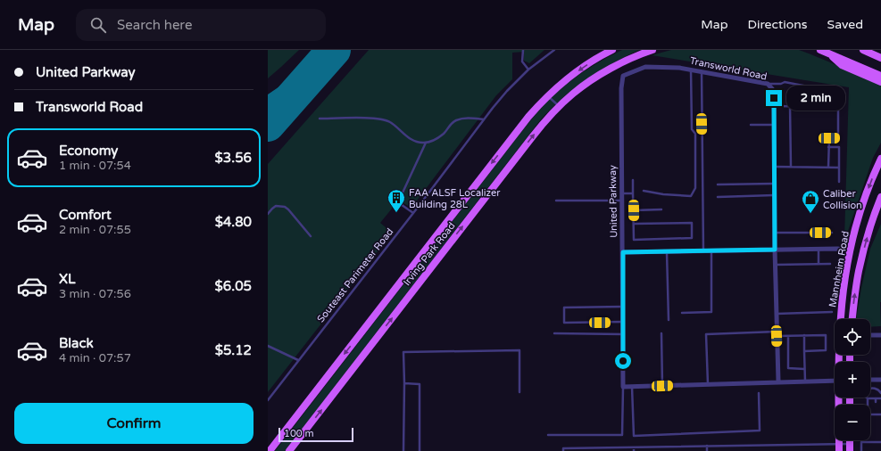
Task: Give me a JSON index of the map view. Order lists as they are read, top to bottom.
{
  "streets": {
    "main road": ["Irving Park Road", "Mannheim Road"],
    "street": ["Transworld Road", "United Parkway"],
    "lane": ["Souteast Parimeter Road"]
  },
  "crossings": [
    ["Transworld Road", "United Parkway"]
  ],
  "places": {
    "building": ["FAA ALSF Localizer Building 28L"],
    "shop": ["Caliber Collision"]
  },
  "scale_bar": "100 m",
  "page": {
    "header": "Map",
    "search": "Search here",
    "nav": ["Map", "Directions", "Saved"],
    "banner": ["United Parkway", "Transworld Road"],
    "bubble": "2 min",
    "list": [
      {
        "name": "Economy",
        "note": "1 min · 07:54",
        "value": "$3.56"
      },
      {
        "name": "Comfort",
        "note": "2 min · 07:55",
        "value": "$4.80"
      },
      {
        "name": "XL",
        "note": "3 min · 07:56",
        "value": "$6.05"
      },
      {
        "name": "Black",
        "note": "4 min · 07:57",
        "value": "$5.12"
      }
    ],
    "map_buttons": ["+", "−"],
    "buttons": "Confirm",
    "scale": "100 m"
  }
}
